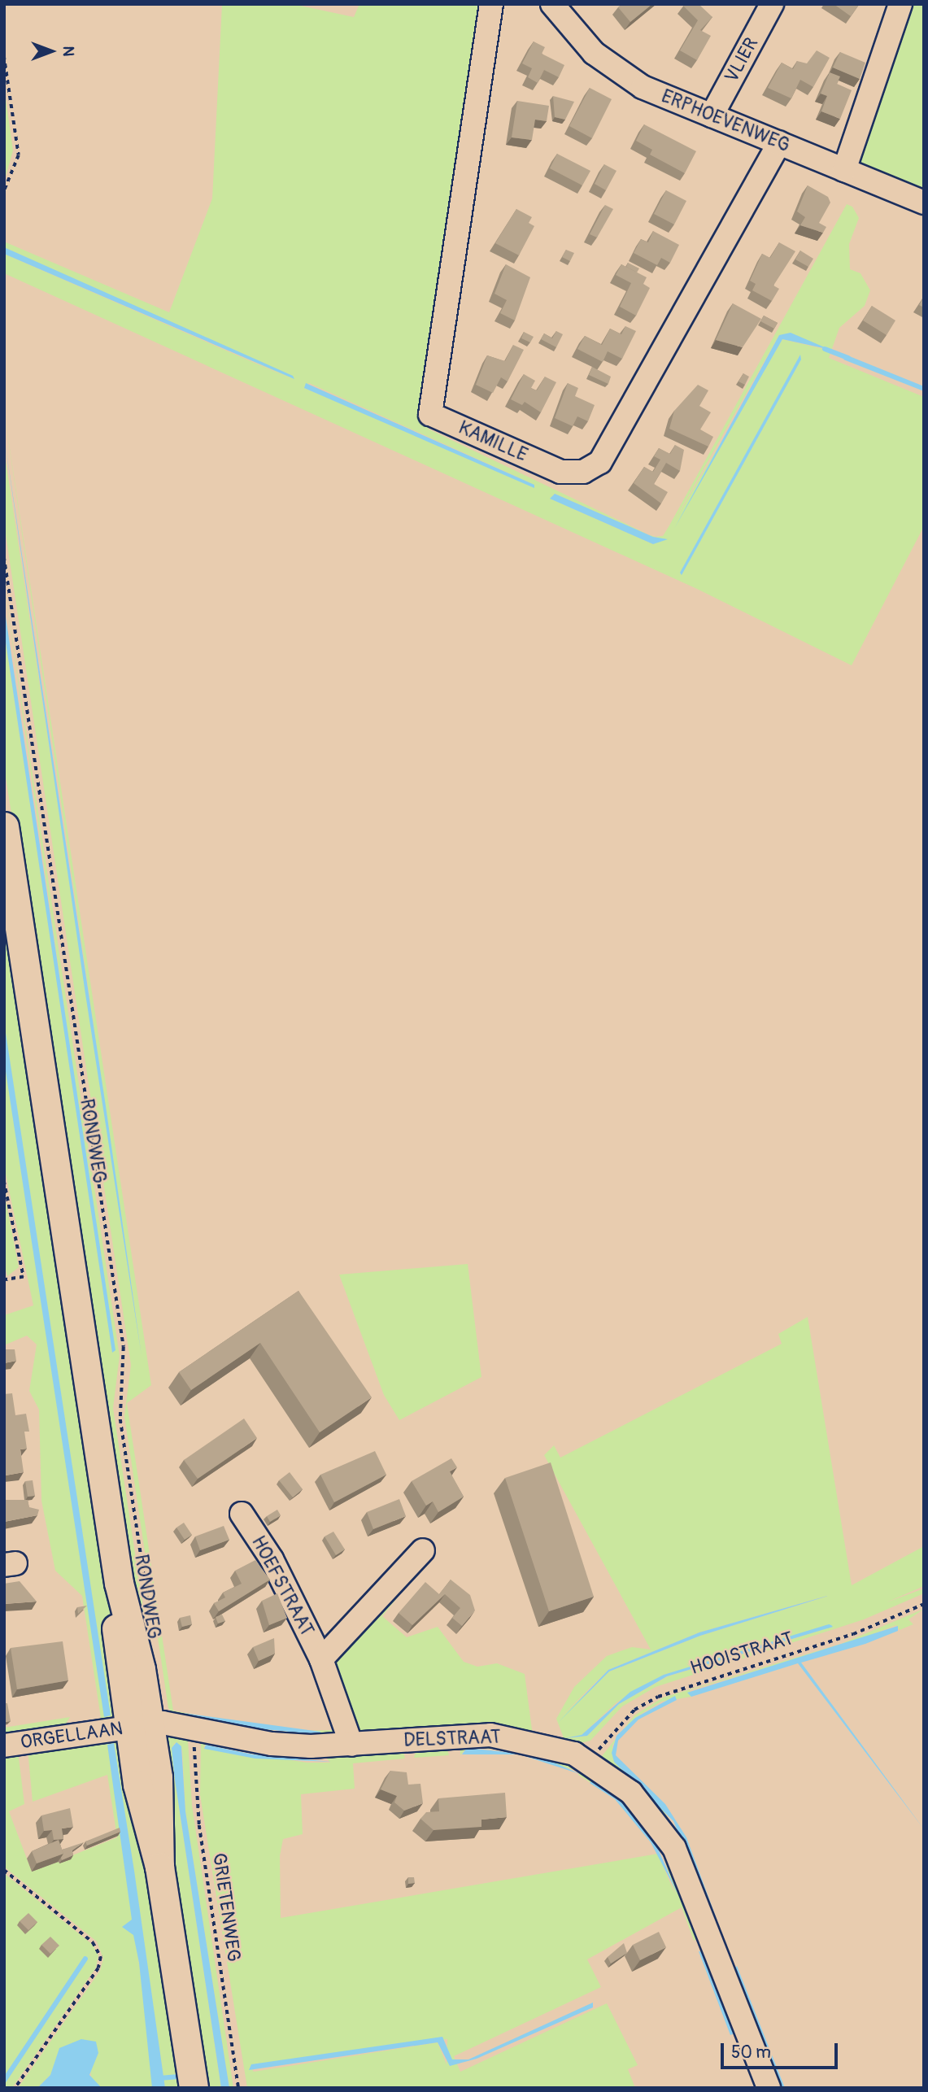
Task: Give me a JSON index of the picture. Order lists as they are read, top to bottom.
{
  "streets": {
    "main road": ["RONDWEG"],
    "street": [
      "VLIER",
      "ERPHOEVENWEG",
      "KAMILLE",
      "HOEFSTRAAT",
      "ORGELLAAN",
      "DELSTRAAT"
    ],
    "path": ["HOOISTRAAT", "GRIETENWEG"]
  },
  "crossings": [
    ["VLIER", "ERPHOEVENWEG"],
    ["ERPHOEVENWEG", "KAMILLE"],
    ["RONDWEG", "ORGELLAAN"],
    ["RONDWEG", "DELSTRAAT"],
    ["HOEFSTRAAT", "DELSTRAAT"],
    ["HOOISTRAAT", "DELSTRAAT"],
    ["ORGELLAAN", "DELSTRAAT"],
    ["DELSTRAAT", "GRIETENWEG"]
  ],
  "scale_bar": "50 m",
  "north": "right"
}
